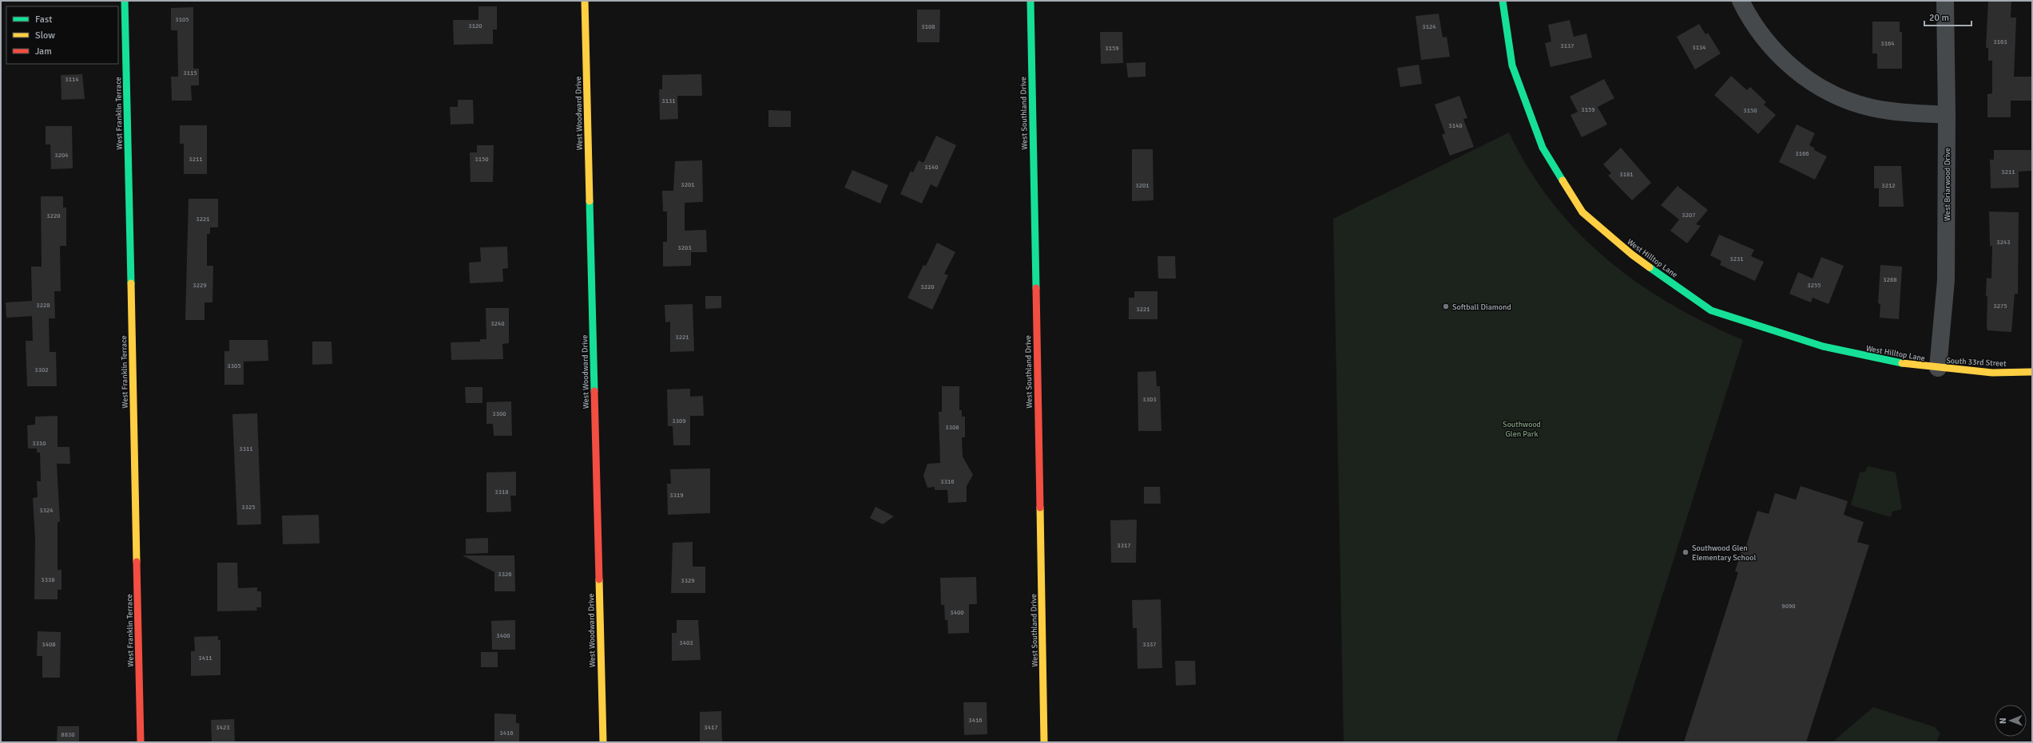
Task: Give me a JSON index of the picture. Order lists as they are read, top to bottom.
{
  "streets": {
    "street": [
      "West Franklin Terrace",
      "West Woodward Drive",
      "West Southland Drive",
      "West Briarwood Drive",
      "West Hilltop Lane",
      "South 33rd Street"
    ]
  },
  "crossings": [
    ["West Briarwood Drive", "West Hilltop Lane"],
    ["West Briarwood Drive", "South 33rd Street"],
    ["West Hilltop Lane", "South 33rd Street"]
  ],
  "parks": ["Southwood Glen Park"],
  "places": ["Softball Diamond", "Southwood Glen Elementary School"],
  "house_numbers": [
    "3105",
    "3120",
    "3108",
    "3124",
    "3163",
    "3164",
    "3137",
    "3134",
    "3159",
    "3115",
    "3114",
    "3131",
    "3159",
    "3150",
    "3140",
    "3166",
    "3204",
    "3211",
    "3150",
    "3140",
    "3211",
    "3181",
    "3201",
    "3201",
    "3212",
    "3207",
    "3220",
    "3221",
    "3243",
    "3203",
    "3231",
    "3268",
    "3229",
    "3255",
    "3220",
    "3228",
    "3275",
    "3221",
    "3240",
    "3221",
    "3305",
    "3302",
    "3303",
    "3300",
    "3309",
    "3308",
    "3310",
    "3311",
    "3316",
    "3318",
    "3319",
    "3325",
    "3324",
    "3317",
    "3326",
    "3338",
    "3329",
    "9090",
    "3400",
    "3400",
    "3403",
    "3408",
    "3337",
    "3411",
    "3416",
    "3423",
    "3417",
    "3416",
    "8830"
  ],
  "legend": ["Fast", "Slow", "Jam"],
  "scale_bar": "20 m",
  "north": "left"
}
